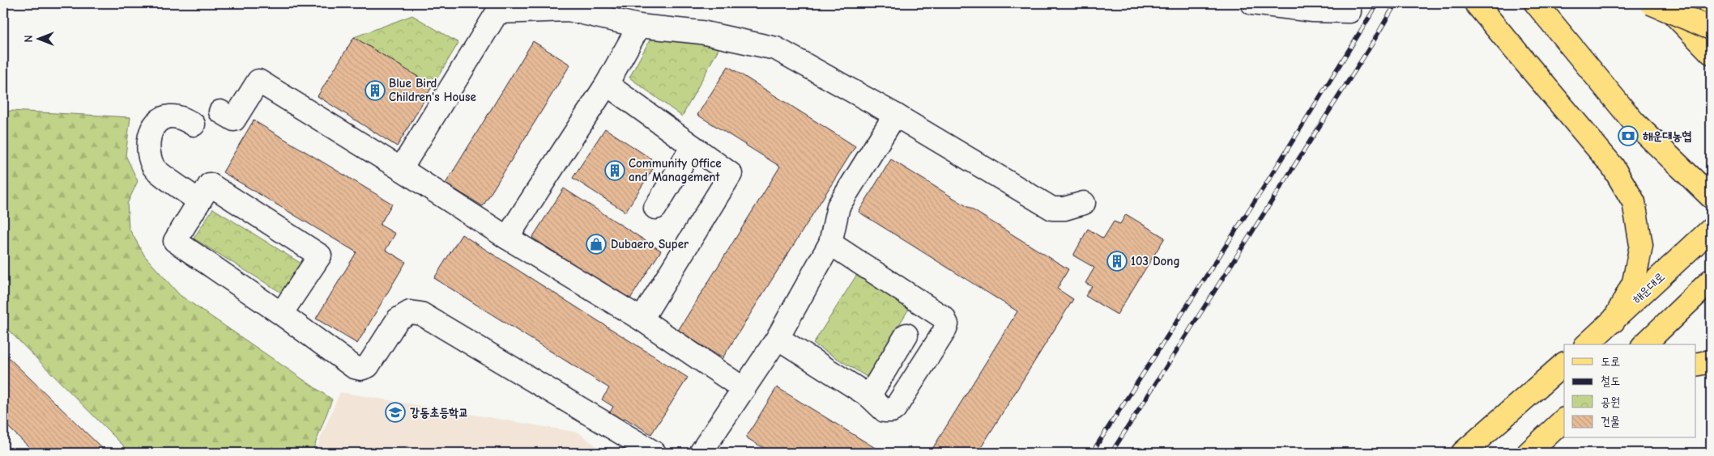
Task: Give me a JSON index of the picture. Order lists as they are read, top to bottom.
{
  "streets": {
    "main road": ["해운대로"]
  },
  "places": {
    "building": ["Blue Bird Children's House", "Community Office and Management", "103 Dong"],
    "bank": ["해운대농협"],
    "shop": ["Dubaero Super"],
    "school or university": ["강동초등학교"]
  },
  "legend": [
    "도로",
    "철도",
    "공원",
    "건물"
  ],
  "north": "left"
}
